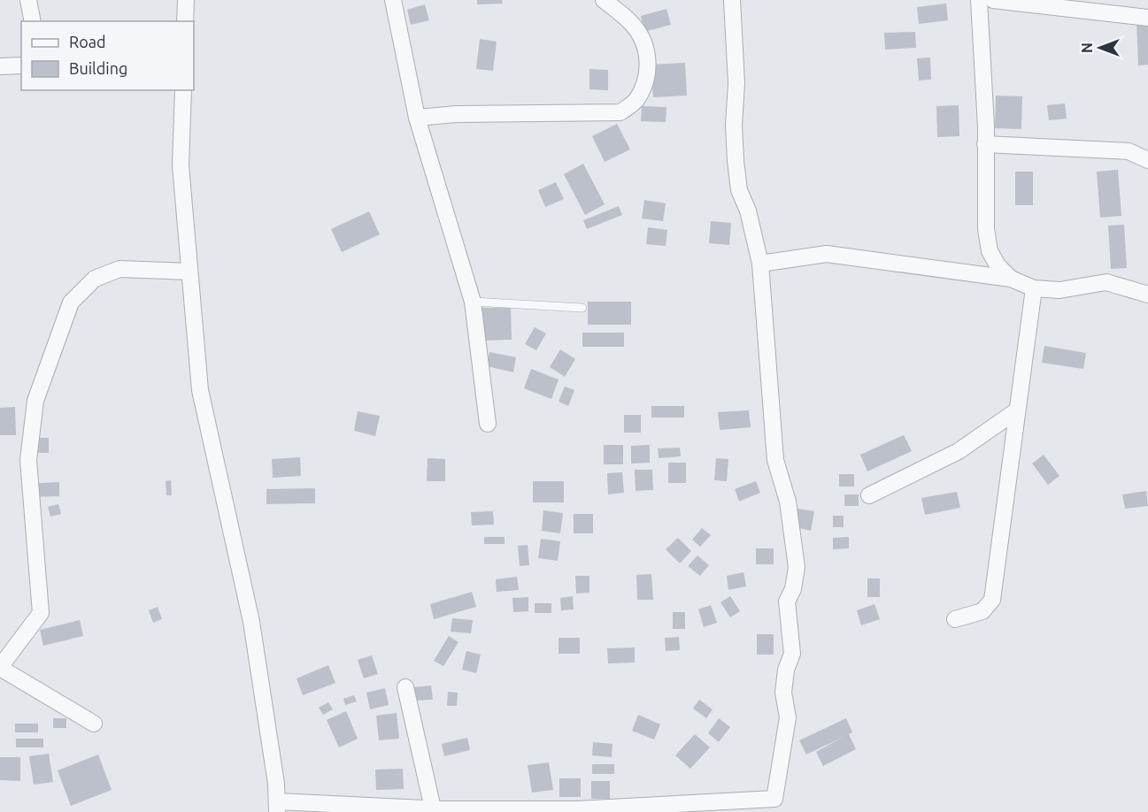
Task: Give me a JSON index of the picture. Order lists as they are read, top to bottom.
{
  "legend": ["Road", "Building"],
  "north": "left"
}
